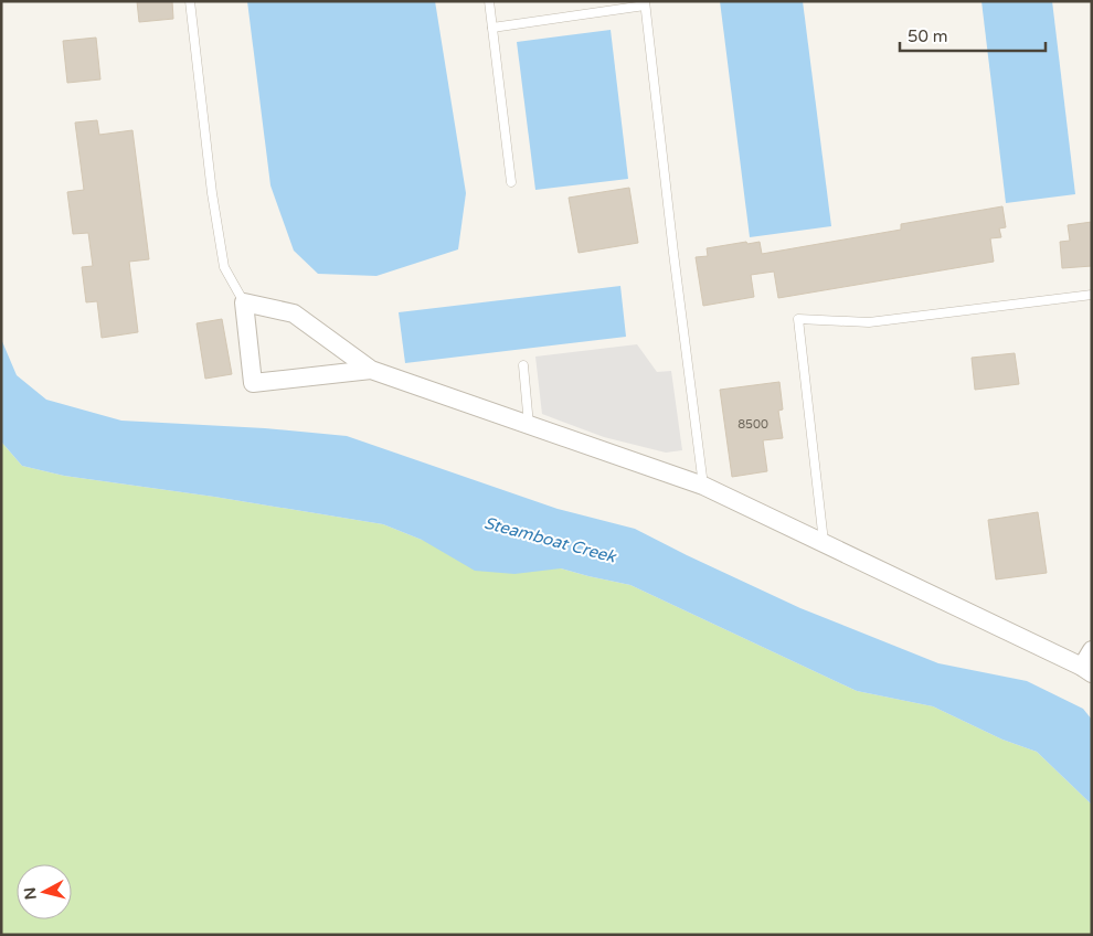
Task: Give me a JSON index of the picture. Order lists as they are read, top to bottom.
{
  "water": ["Steamboat Creek"],
  "house_numbers": ["8500"],
  "scale_bar": "50 m",
  "north": "left"
}
